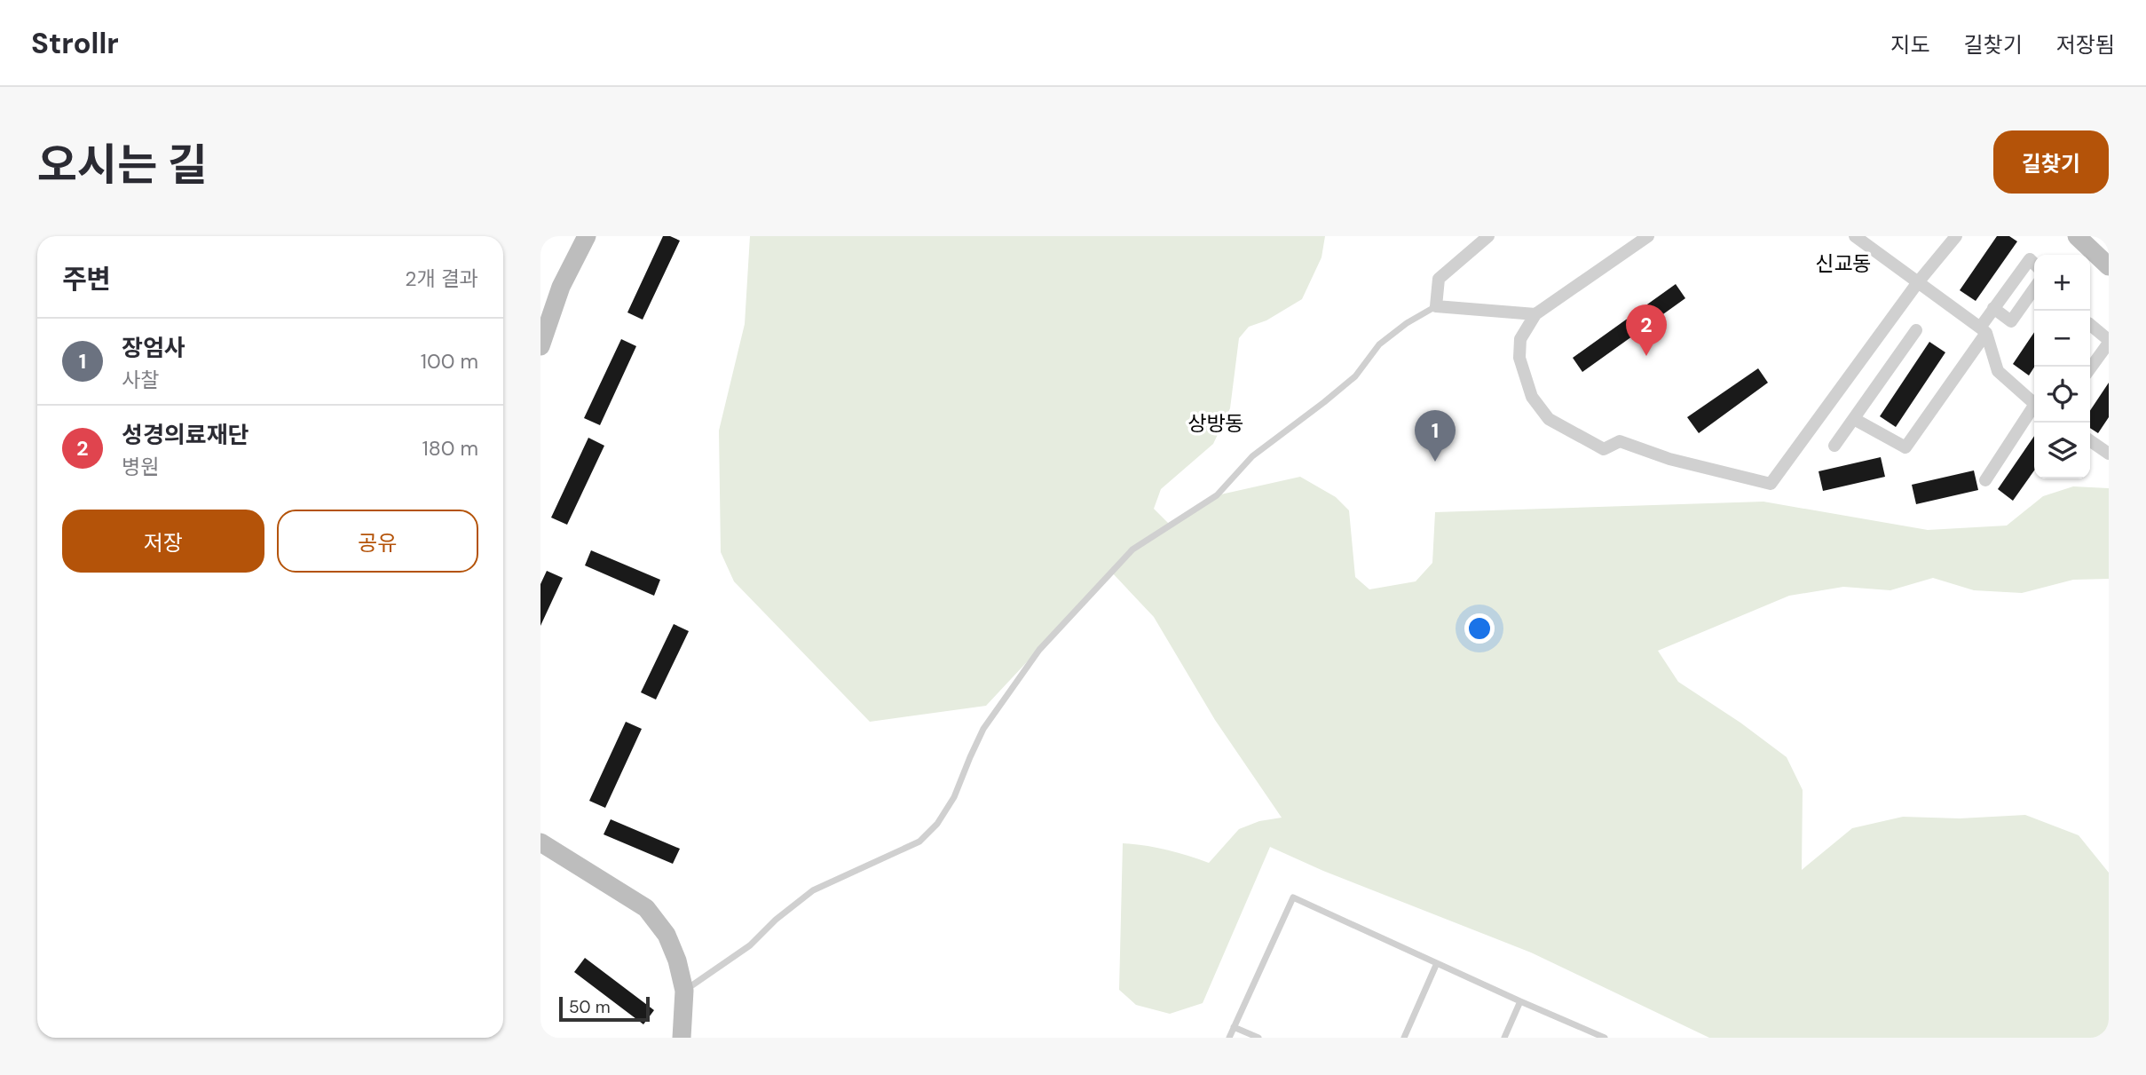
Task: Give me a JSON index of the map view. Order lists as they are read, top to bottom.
{
  "districts": ["신교동", "상방동"],
  "scale_bar": "50 m",
  "page": {
    "header": "Strollr",
    "nav": ["지도", "길찾기", "저장됨"],
    "title": "오시는 길",
    "buttons": [
      "길찾기",
      ["저장", "공유"]
    ],
    "heading": ["주변", "2개 결과"],
    "map_buttons": ["+", "−"],
    "pins": ["2", "1"],
    "list": [
      {
        "mark": "1",
        "name": "장엄사",
        "note": "사찰",
        "value": "100 m"
      },
      {
        "mark": "2",
        "name": "성경의료재단",
        "note": "병원",
        "value": "180 m"
      }
    ],
    "scale": "50 m"
  }
}
